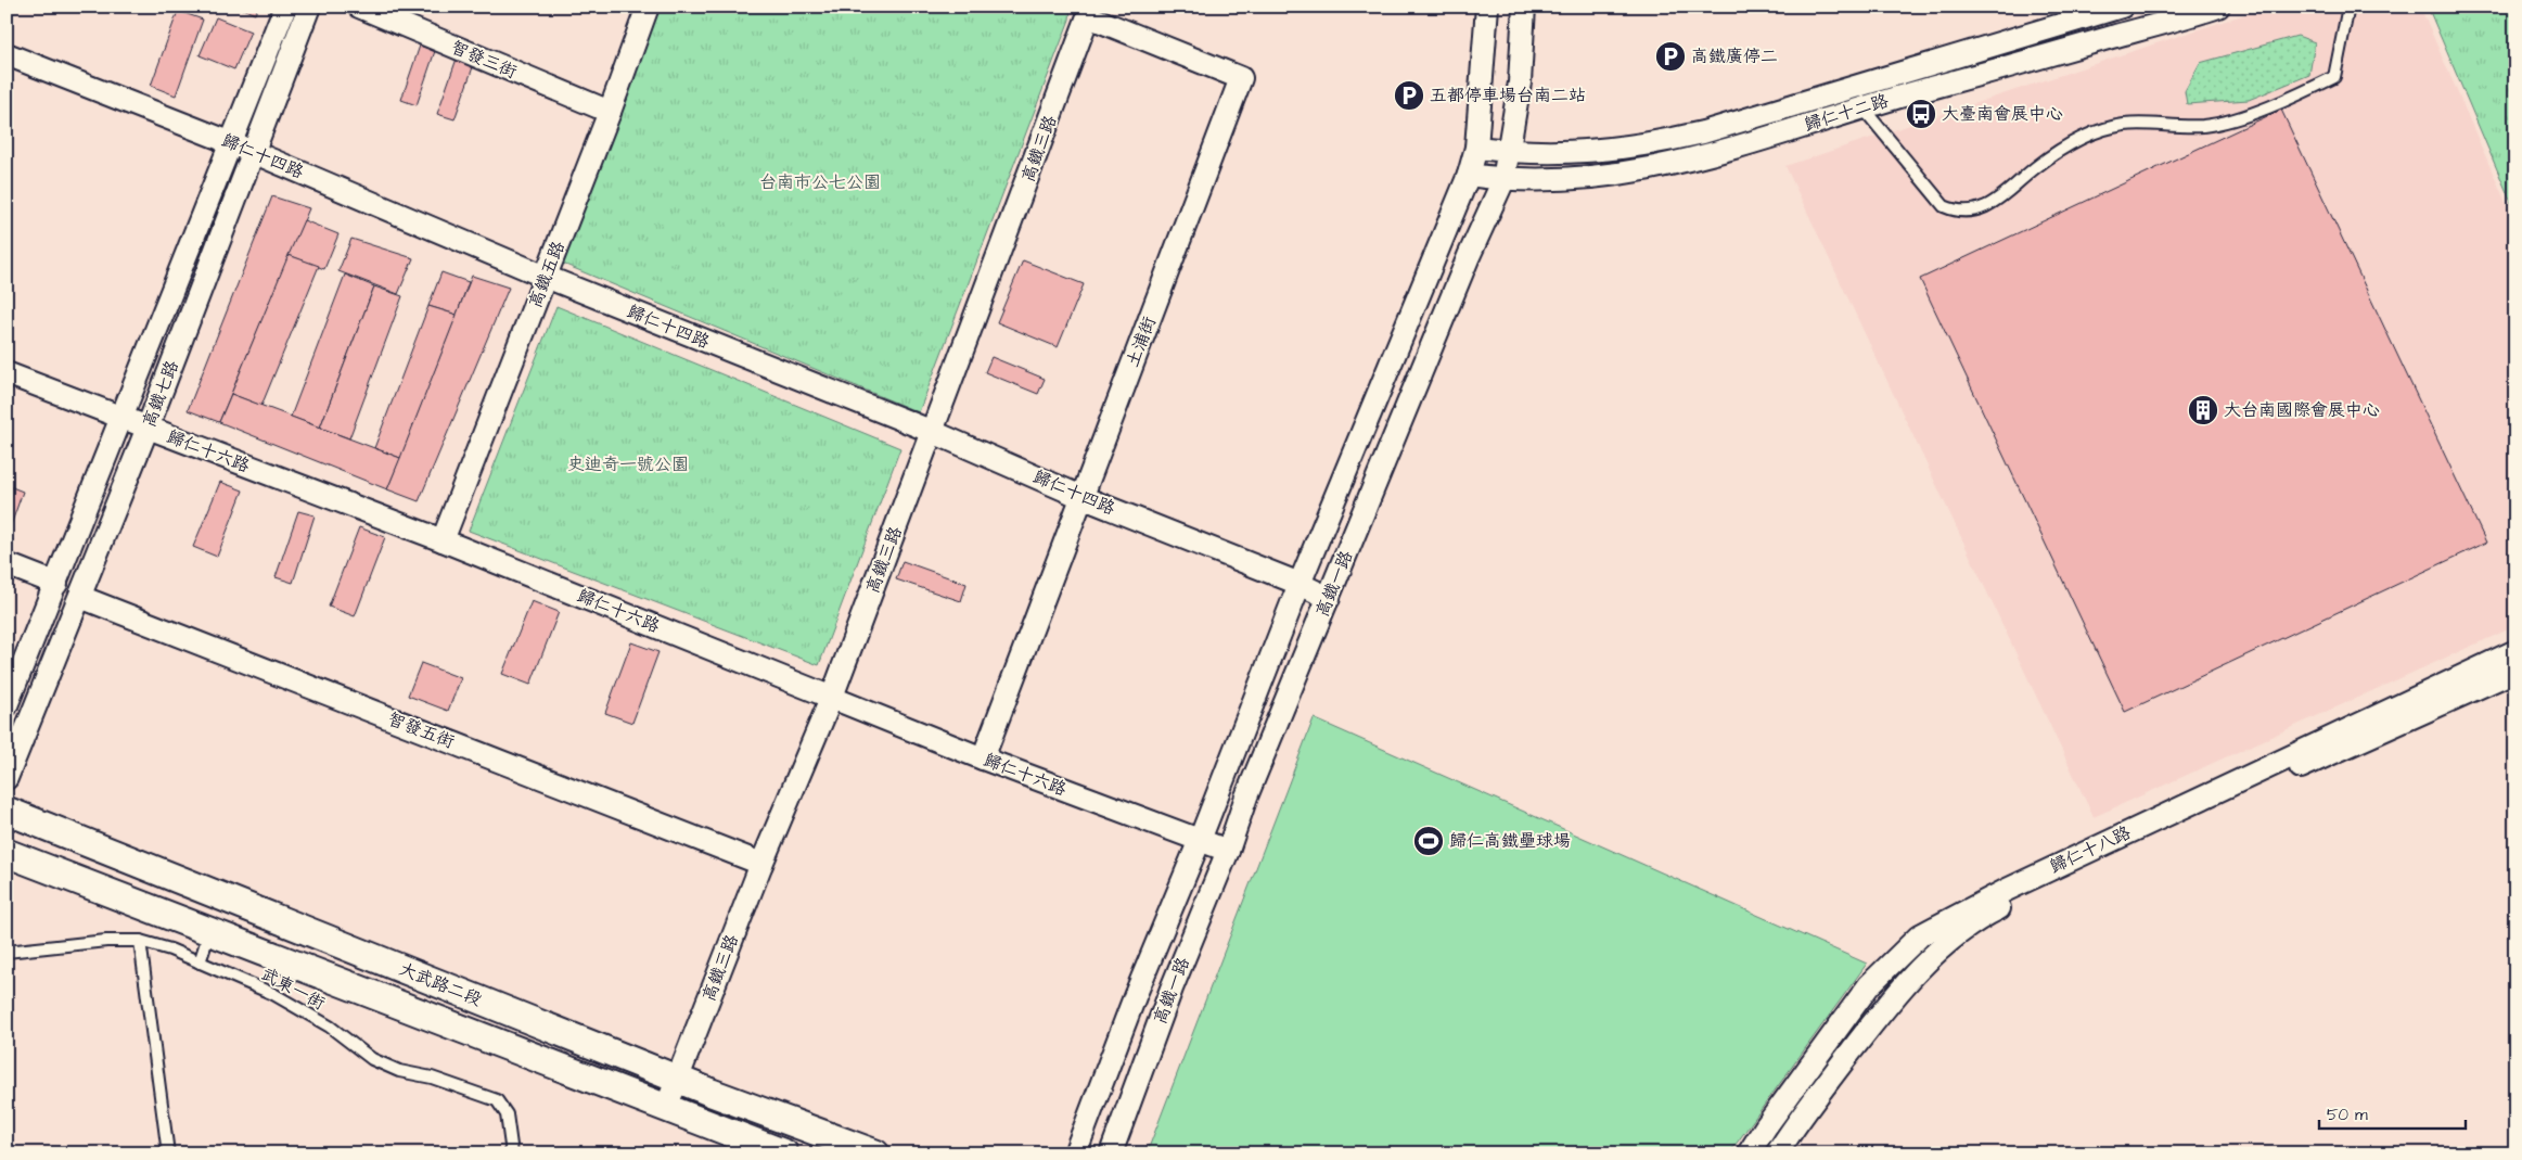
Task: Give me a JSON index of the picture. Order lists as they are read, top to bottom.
{
  "streets": {
    "street": [
      "智發三街",
      "歸仁十二路",
      "高鐵三路",
      "歸仁十四路",
      "高鐵五路",
      "土浦街",
      "高鐵七路",
      "歸仁十六路",
      "高鐵一路",
      "智發五街",
      "歸仁十八路",
      "大武路二段"
    ],
    "lane": ["武東一街"]
  },
  "crossings": [
    ["智發三街", "高鐵五路"],
    ["歸仁十二路", "高鐵一路"],
    ["高鐵三路", "歸仁十四路"],
    ["高鐵三路", "土浦街"],
    ["高鐵三路", "歸仁十六路"],
    ["高鐵三路", "智發五街"],
    ["高鐵三路", "大武路二段"],
    ["歸仁十四路", "高鐵五路"],
    ["歸仁十四路", "土浦街"],
    ["歸仁十四路", "高鐵七路"],
    ["歸仁十四路", "高鐵一路"],
    ["高鐵五路", "歸仁十六路"],
    ["土浦街", "歸仁十六路"],
    ["高鐵七路", "歸仁十六路"],
    ["高鐵七路", "智發五街"],
    ["歸仁十六路", "高鐵一路"]
  ],
  "parks": ["台南市公七公園", "史迪奇一號公園"],
  "places": {
    "parking": ["高鐵廣停二", "五都停車場台南二站"],
    "bus stop": ["大臺南會展中心"],
    "building": ["大台南國際會展中心"],
    "sports": ["歸仁高鐵壘球場"]
  },
  "scale_bar": "50 m"
}
